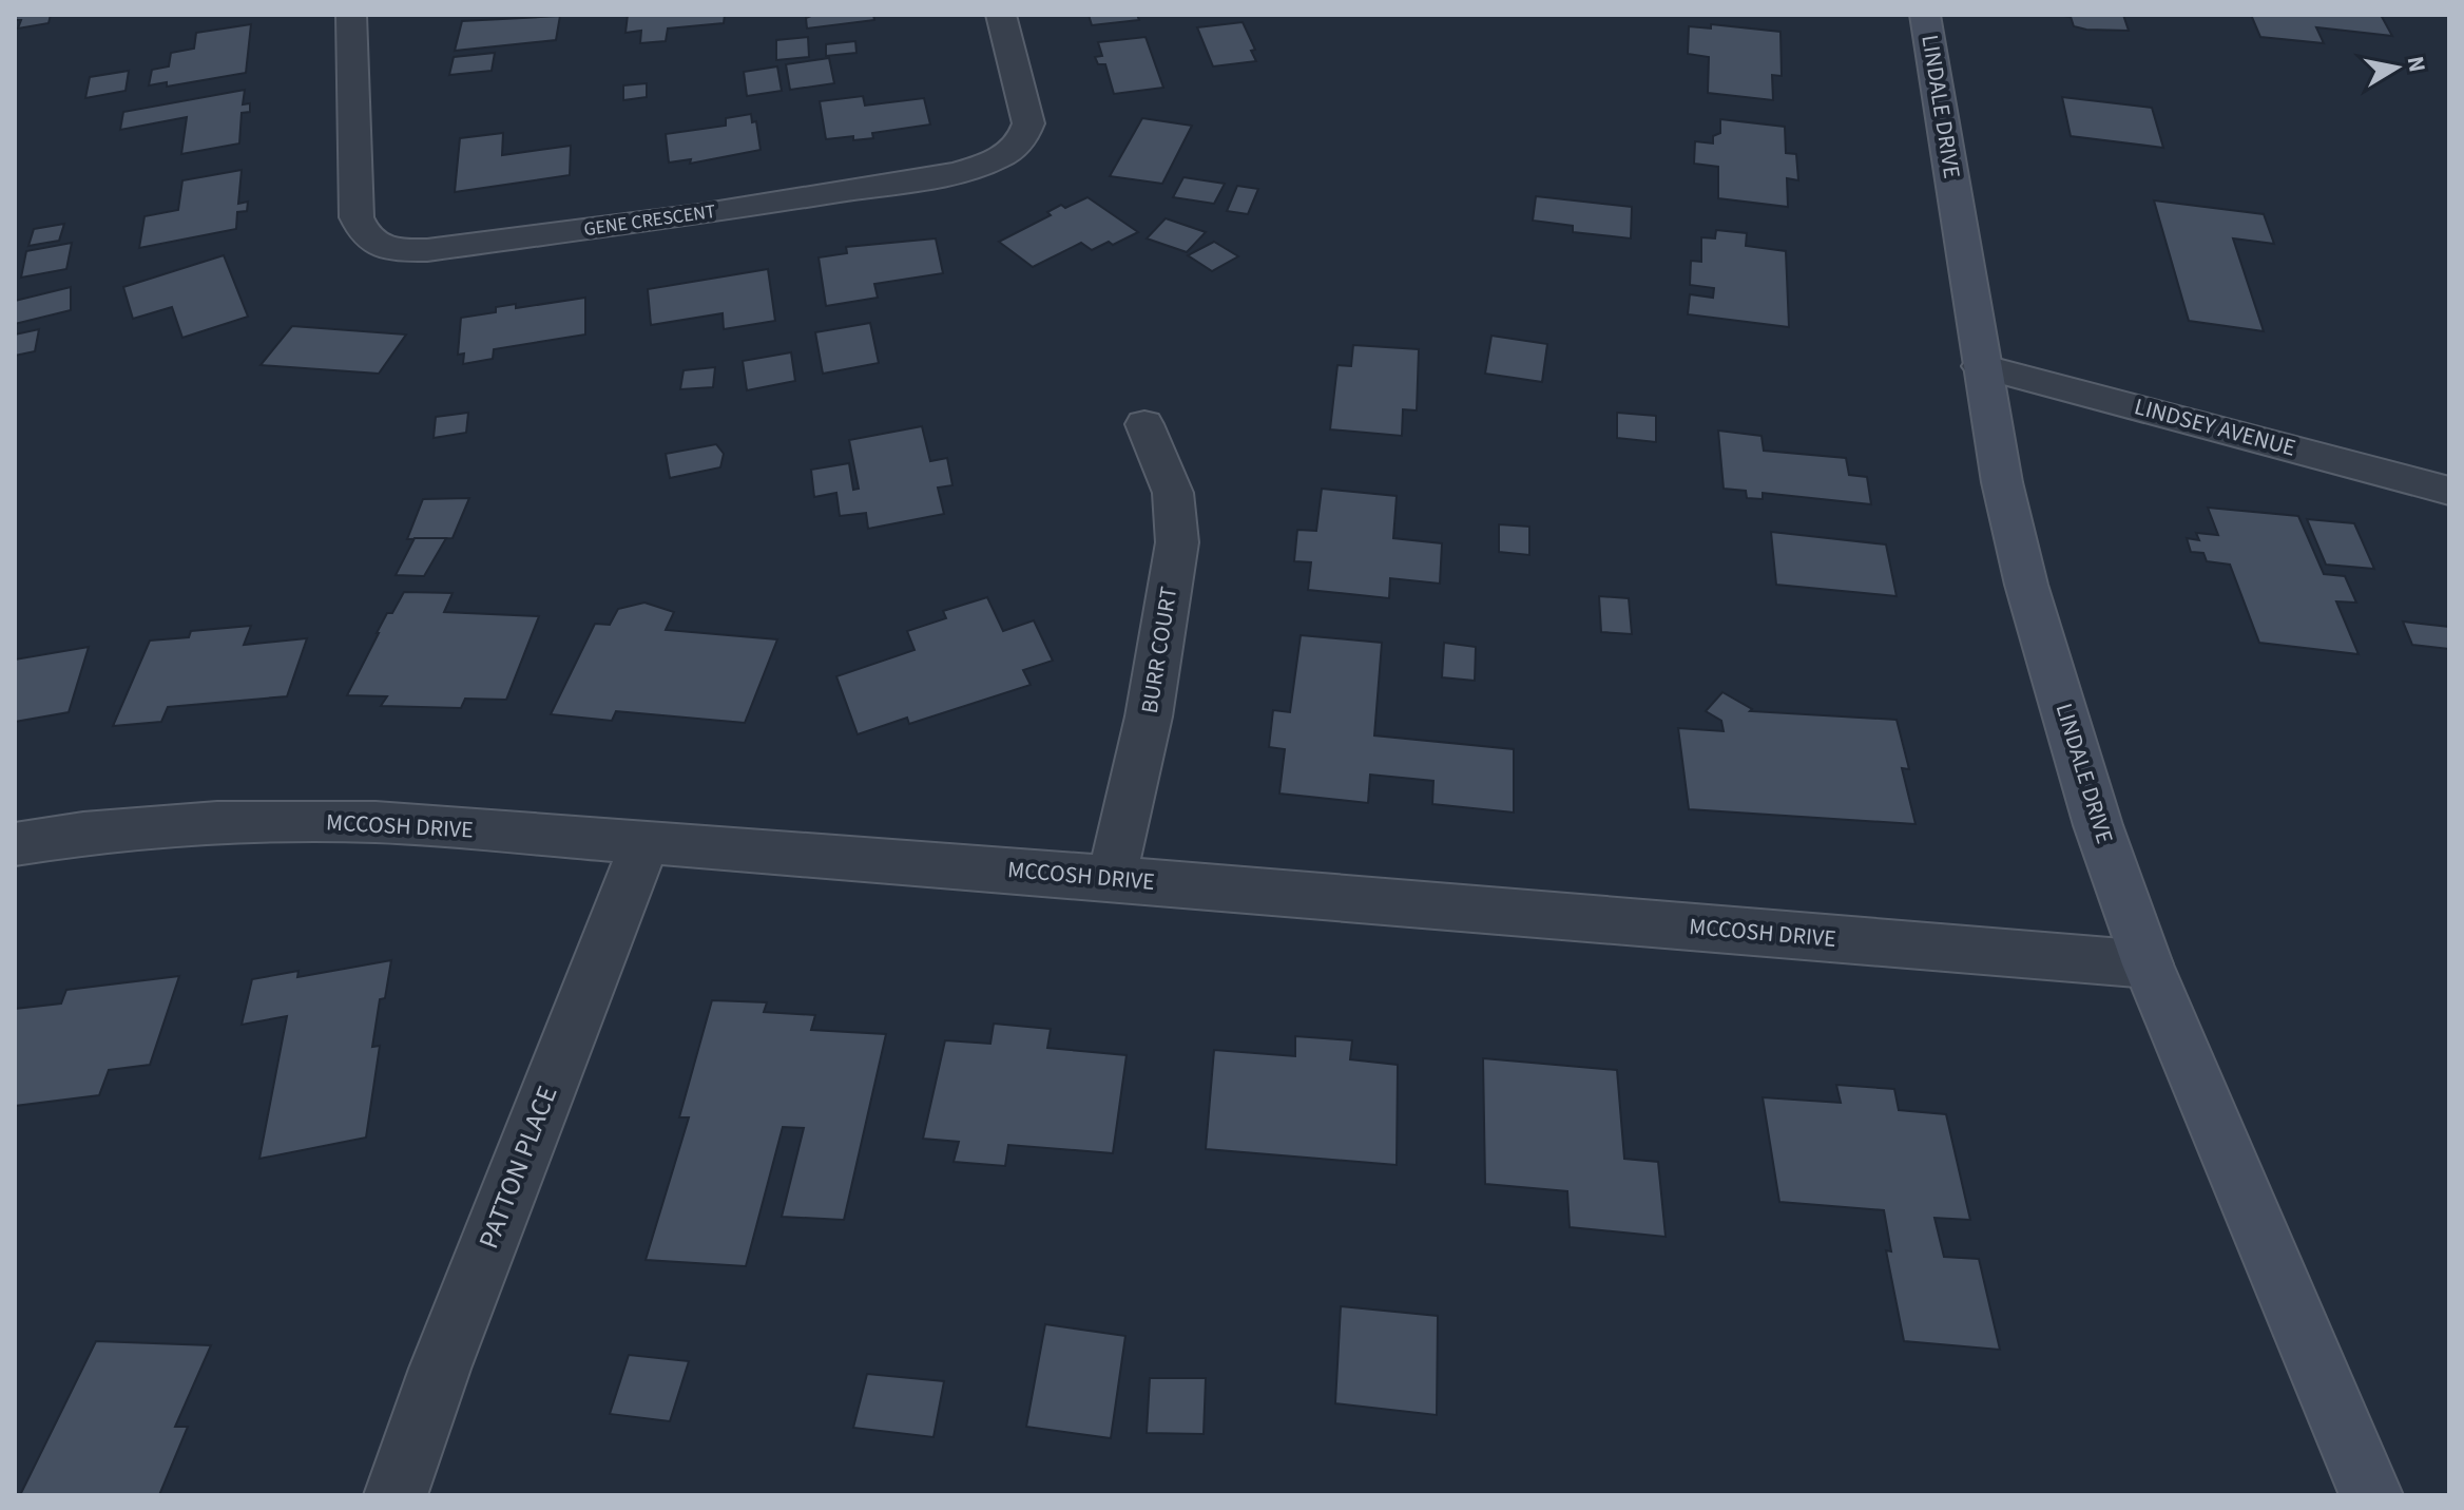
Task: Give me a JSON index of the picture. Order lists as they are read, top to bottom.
{
  "streets": {
    "street": [
      "LINDALE DRIVE",
      "GENE CRESCENT",
      "LINDSEY AVENUE",
      "BURR COURT",
      "MCCOSH DRIVE",
      "PATTON PLACE"
    ]
  },
  "crossings": [
    ["LINDALE DRIVE", "LINDSEY AVENUE"],
    ["LINDALE DRIVE", "MCCOSH DRIVE"],
    ["BURR COURT", "MCCOSH DRIVE"],
    ["MCCOSH DRIVE", "PATTON PLACE"]
  ],
  "north": "right"
}
